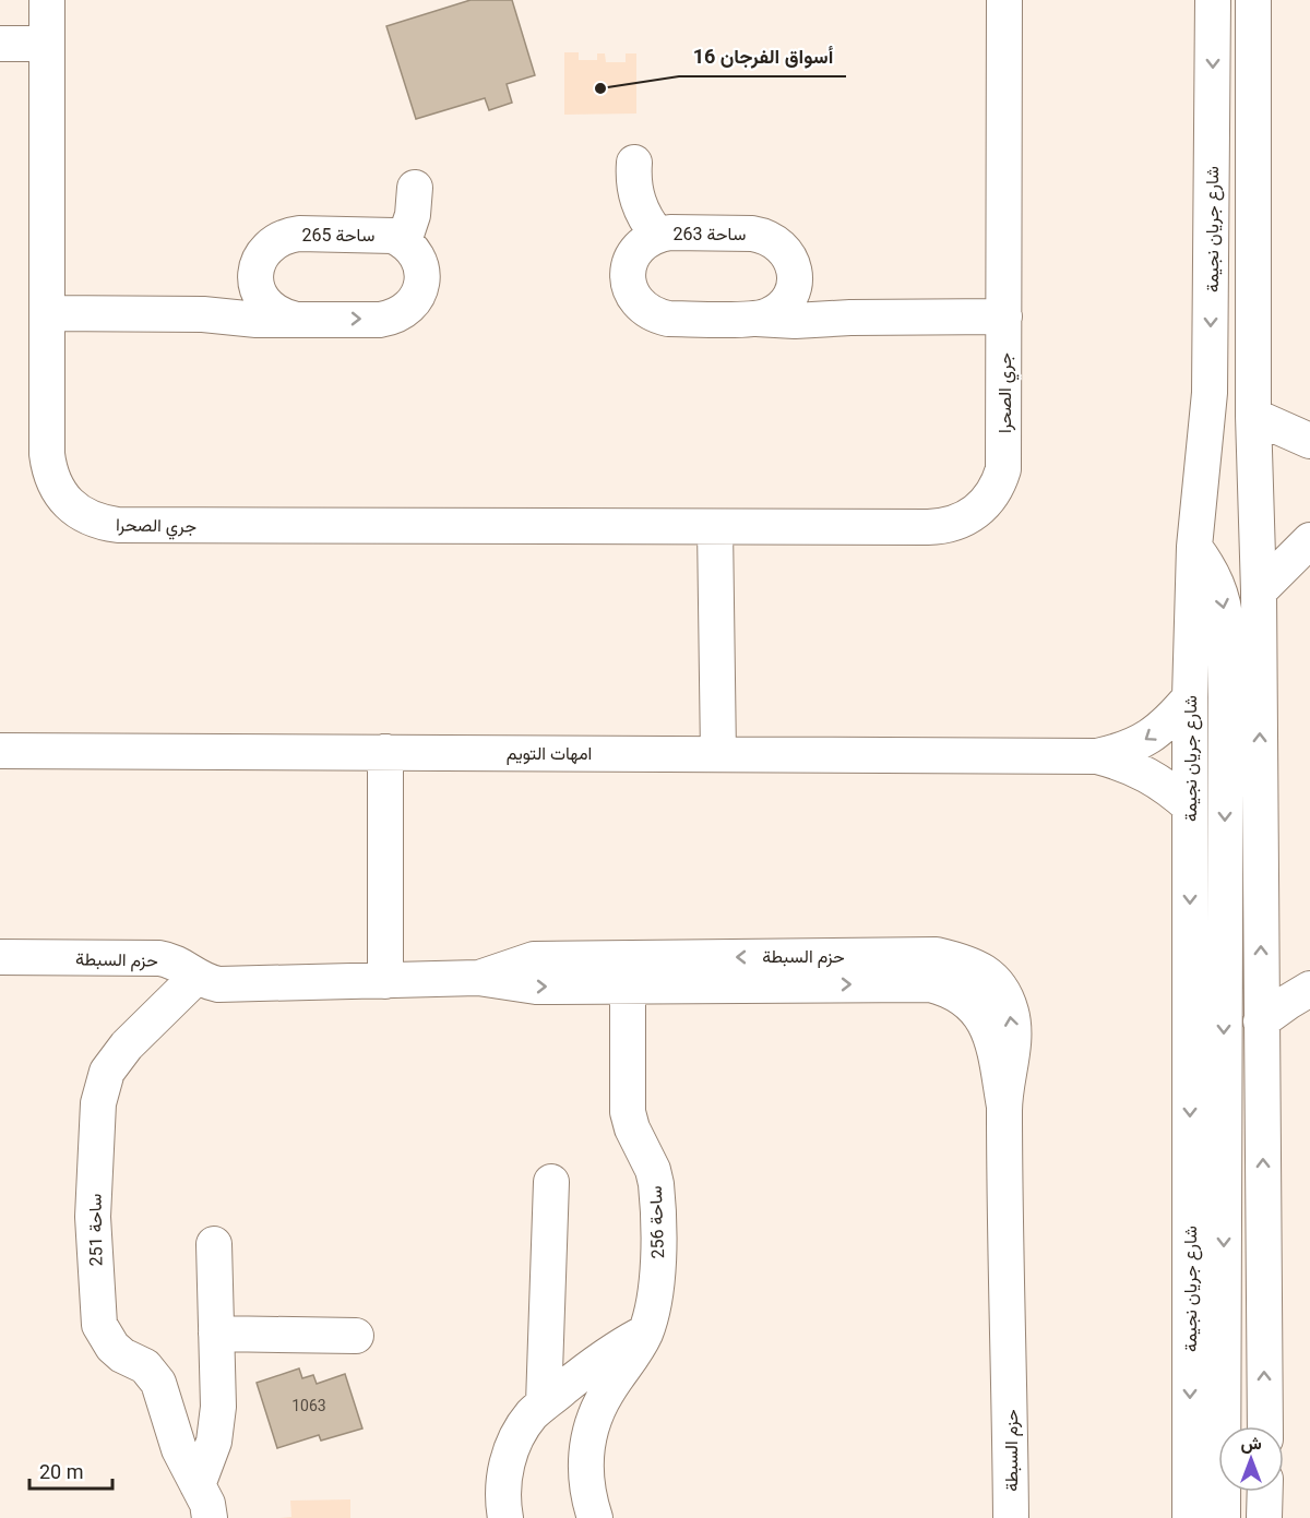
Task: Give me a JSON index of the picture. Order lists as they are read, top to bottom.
{
  "streets": {
    "street": [
      "شارع جريان نجيمة",
      "ساحة 263",
      "ساحة 265",
      "جري الصحرا",
      "امهات التويم",
      "حزم السبطة",
      "ساحة 256",
      "ساحة 251"
    ]
  },
  "crossings": [
    ["شارع جريان نجيمة", "امهات التويم"],
    ["ساحة 263", "جري الصحرا"],
    ["حزم السبطة", "ساحة 256"],
    ["حزم السبطة", "ساحة 251"]
  ],
  "places": ["أسواق الفرجان 16"],
  "house_numbers": ["1063"],
  "scale_bar": "20 m",
  "north": "top"
}
